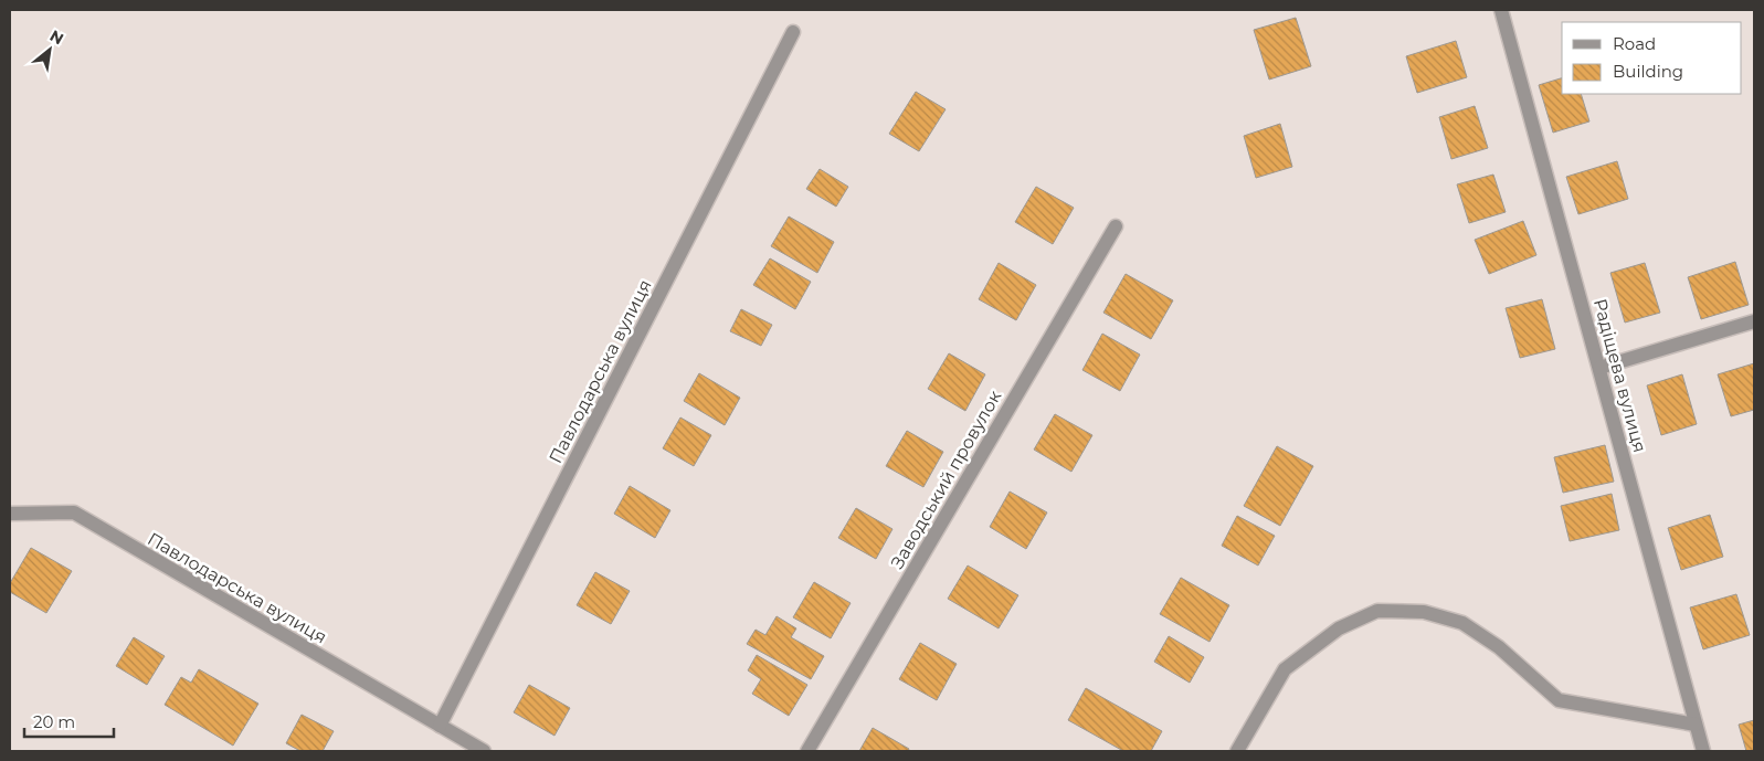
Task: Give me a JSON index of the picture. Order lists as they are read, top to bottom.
{
  "streets": {
    "street": ["Павлодарська вулиця", "Радіщева вулиця", "Заводський провулок"]
  },
  "legend": ["Road", "Building"],
  "scale_bar": "20 m",
  "north": "top right"
}
